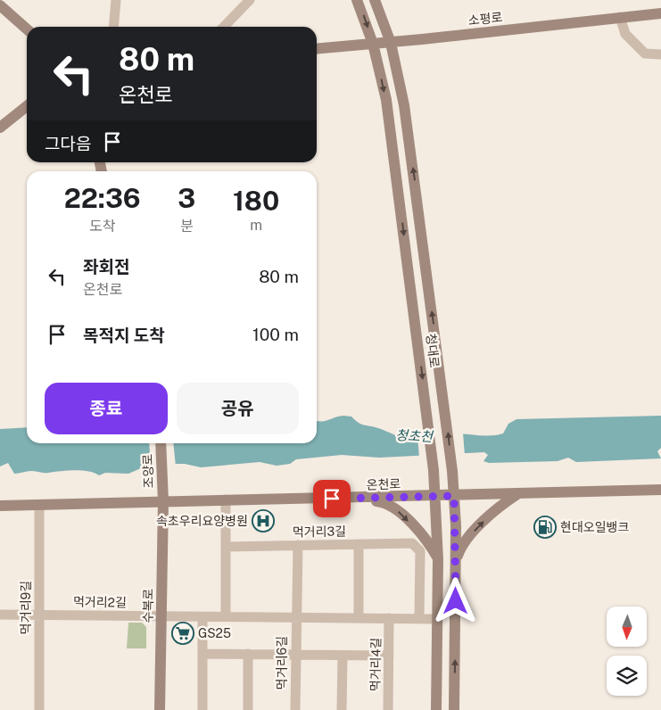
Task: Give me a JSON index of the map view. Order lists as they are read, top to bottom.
{
  "streets": {
    "street": [
      "소평로",
      "청대로",
      "조양로",
      "온천로",
      "먹거리3길",
      "먹거리2길",
      "수복로",
      "먹거리9길",
      "먹거리6길",
      "먹거리4길"
    ]
  },
  "crossings": [
    ["소평로", "청대로"],
    ["청대로", "온천로"],
    ["청대로", "먹거리2길"],
    ["조양로", "온천로"],
    ["조양로", "수복로"],
    ["온천로", "수복로"],
    ["온천로", "먹거리9길"],
    ["먹거리3길", "먹거리2길"],
    ["먹거리2길", "수복로"],
    ["먹거리2길", "먹거리9길"],
    ["먹거리2길", "먹거리6길"],
    ["먹거리2길", "먹거리4길"]
  ],
  "water": ["청초천"],
  "places": {
    "hospital": ["속초우리요양병원"],
    "fuel station": ["현대오일뱅크"],
    "supermarket": ["GS25"]
  },
  "north": "bottom",
  "page": {
    "turn": ["80 m", "온천로"],
    "then": "그다음",
    "eta": [
      "22:36",
      "도착",
      "3",
      "분",
      "180",
      "m"
    ],
    "list": [
      {
        "name": "좌회전",
        "note": "온천로",
        "value": "80 m"
      },
      {
        "name": "목적지 도착",
        "value": "100 m"
      }
    ],
    "buttons": ["종료", "공유"]
  }
}
